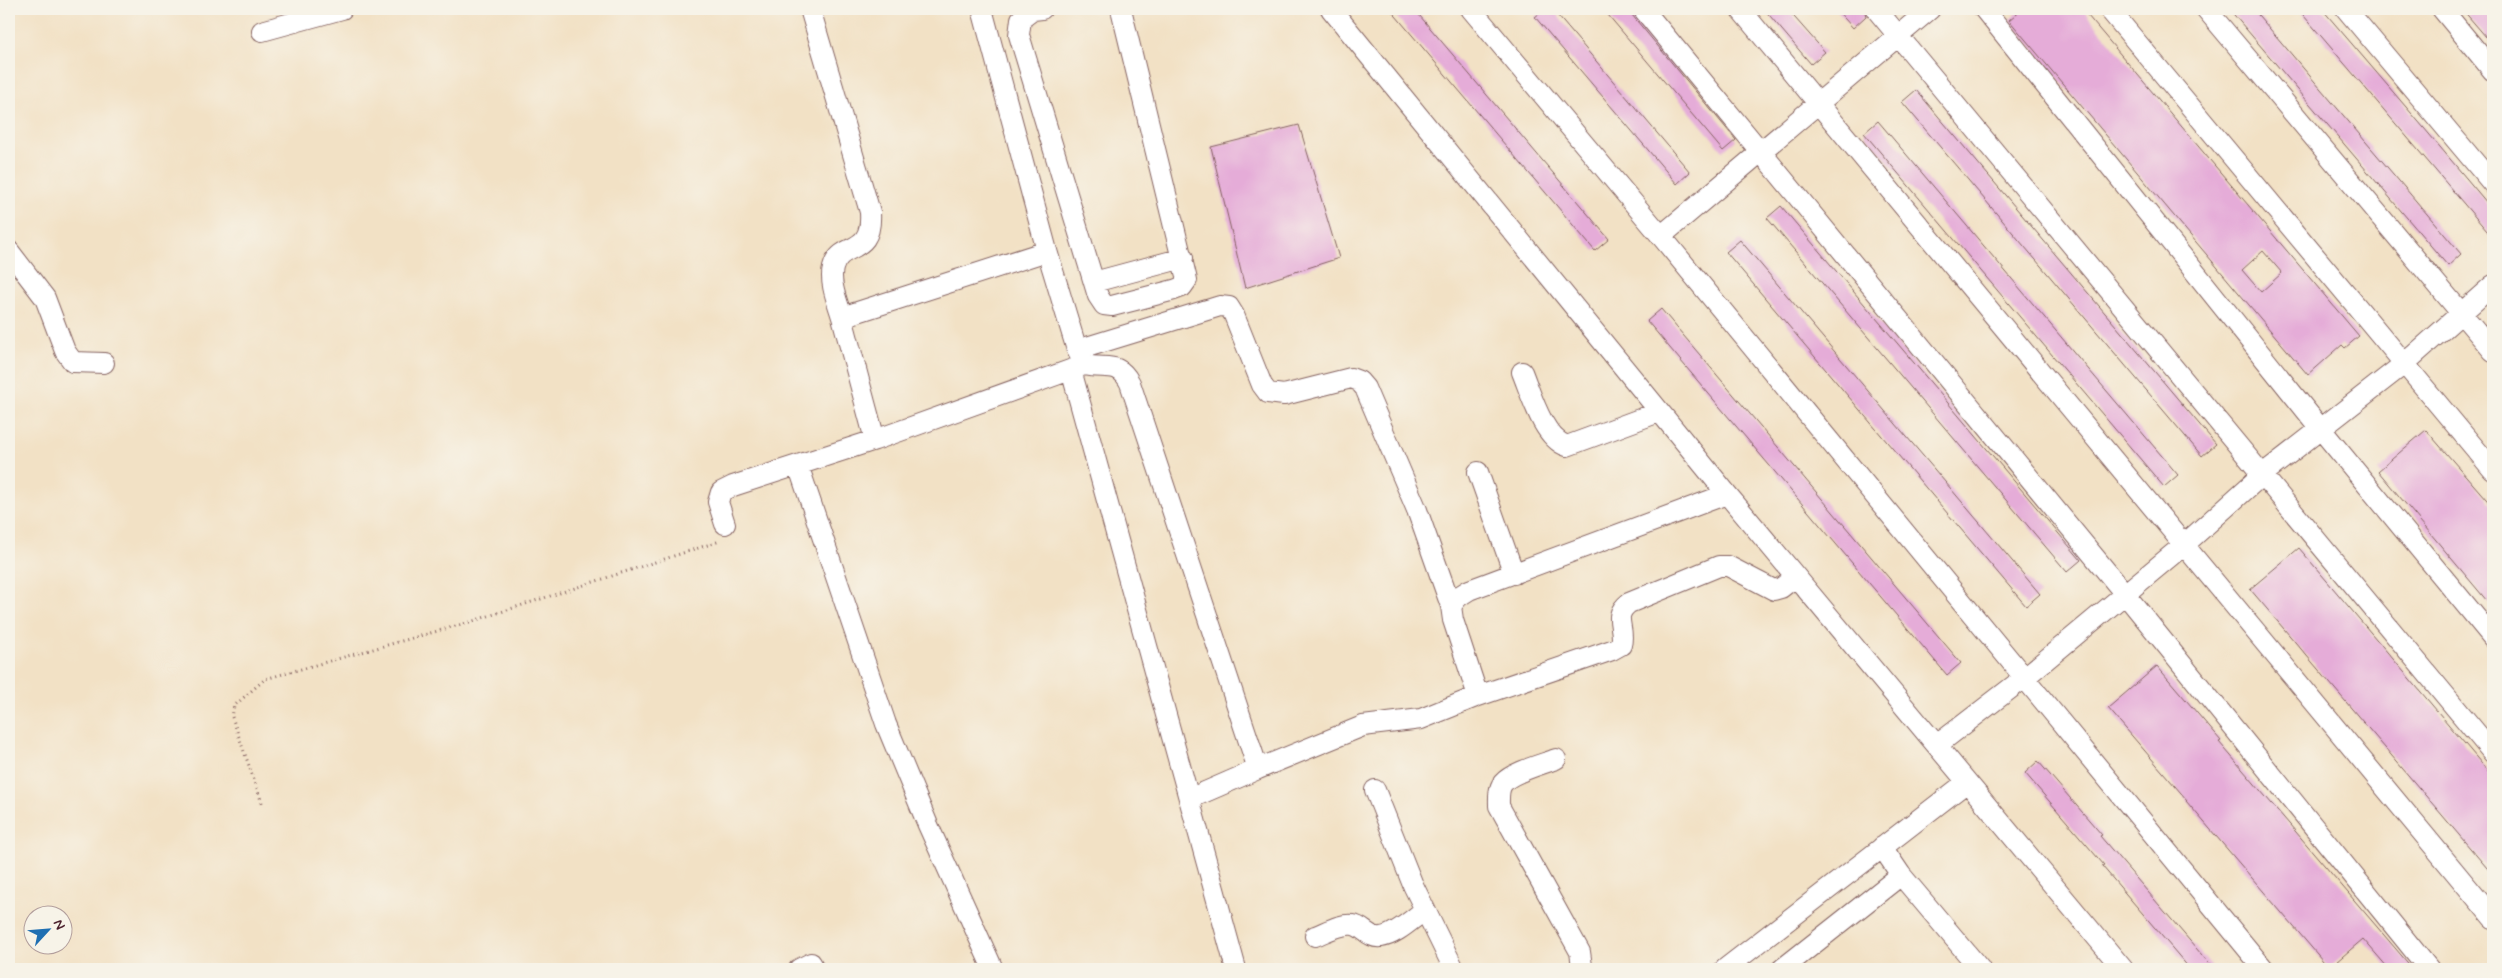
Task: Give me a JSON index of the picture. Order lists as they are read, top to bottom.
{
  "north": "top right"
}
